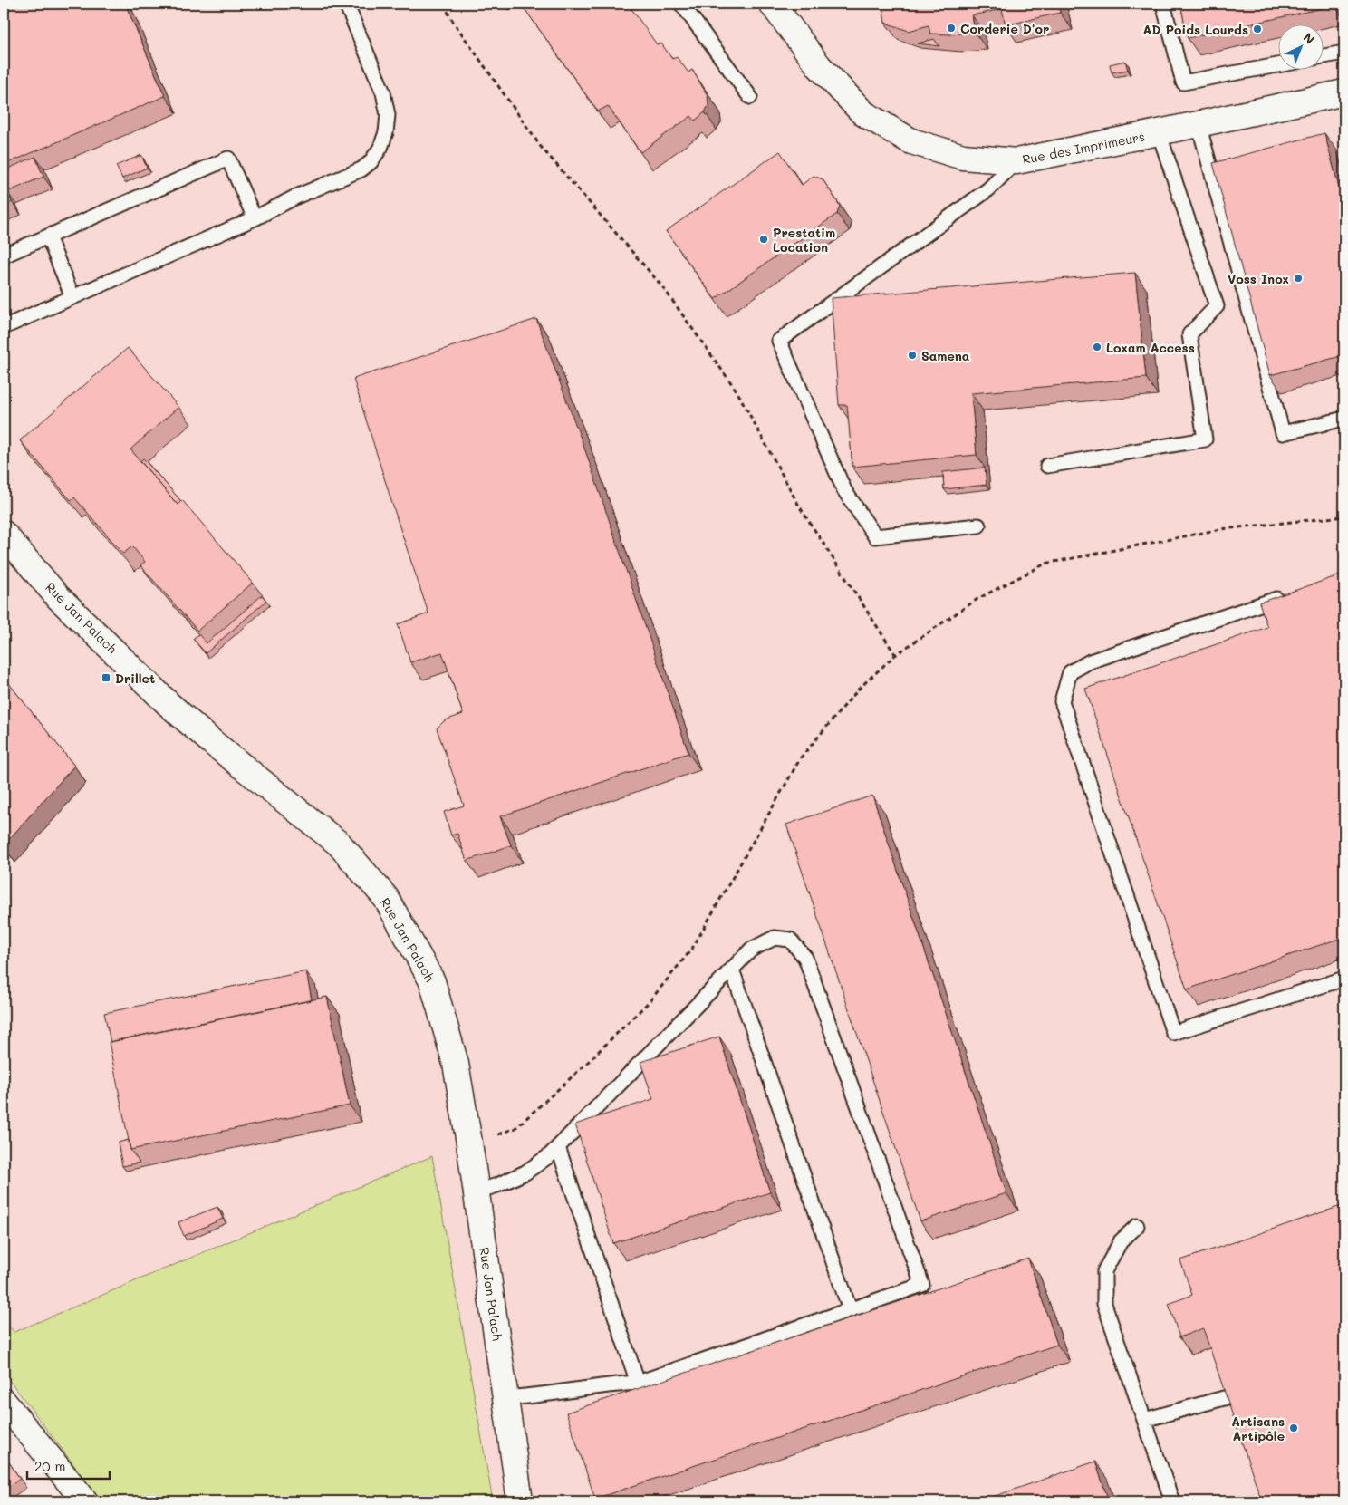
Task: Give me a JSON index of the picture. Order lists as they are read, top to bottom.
{
  "streets": {
    "street": ["Rue des Imprimeurs", "Rue Jan Palach"]
  },
  "places": {
    "other": [
      "Corderie D'or",
      "AD Poids Lourds",
      "Prestatim Location",
      "Voss Inox",
      "Loxam Access",
      "Samena",
      "Artisans Artipôle"
    ],
    "transit": ["Drillet"]
  },
  "scale_bar": "20 m",
  "north": "top right"
}
